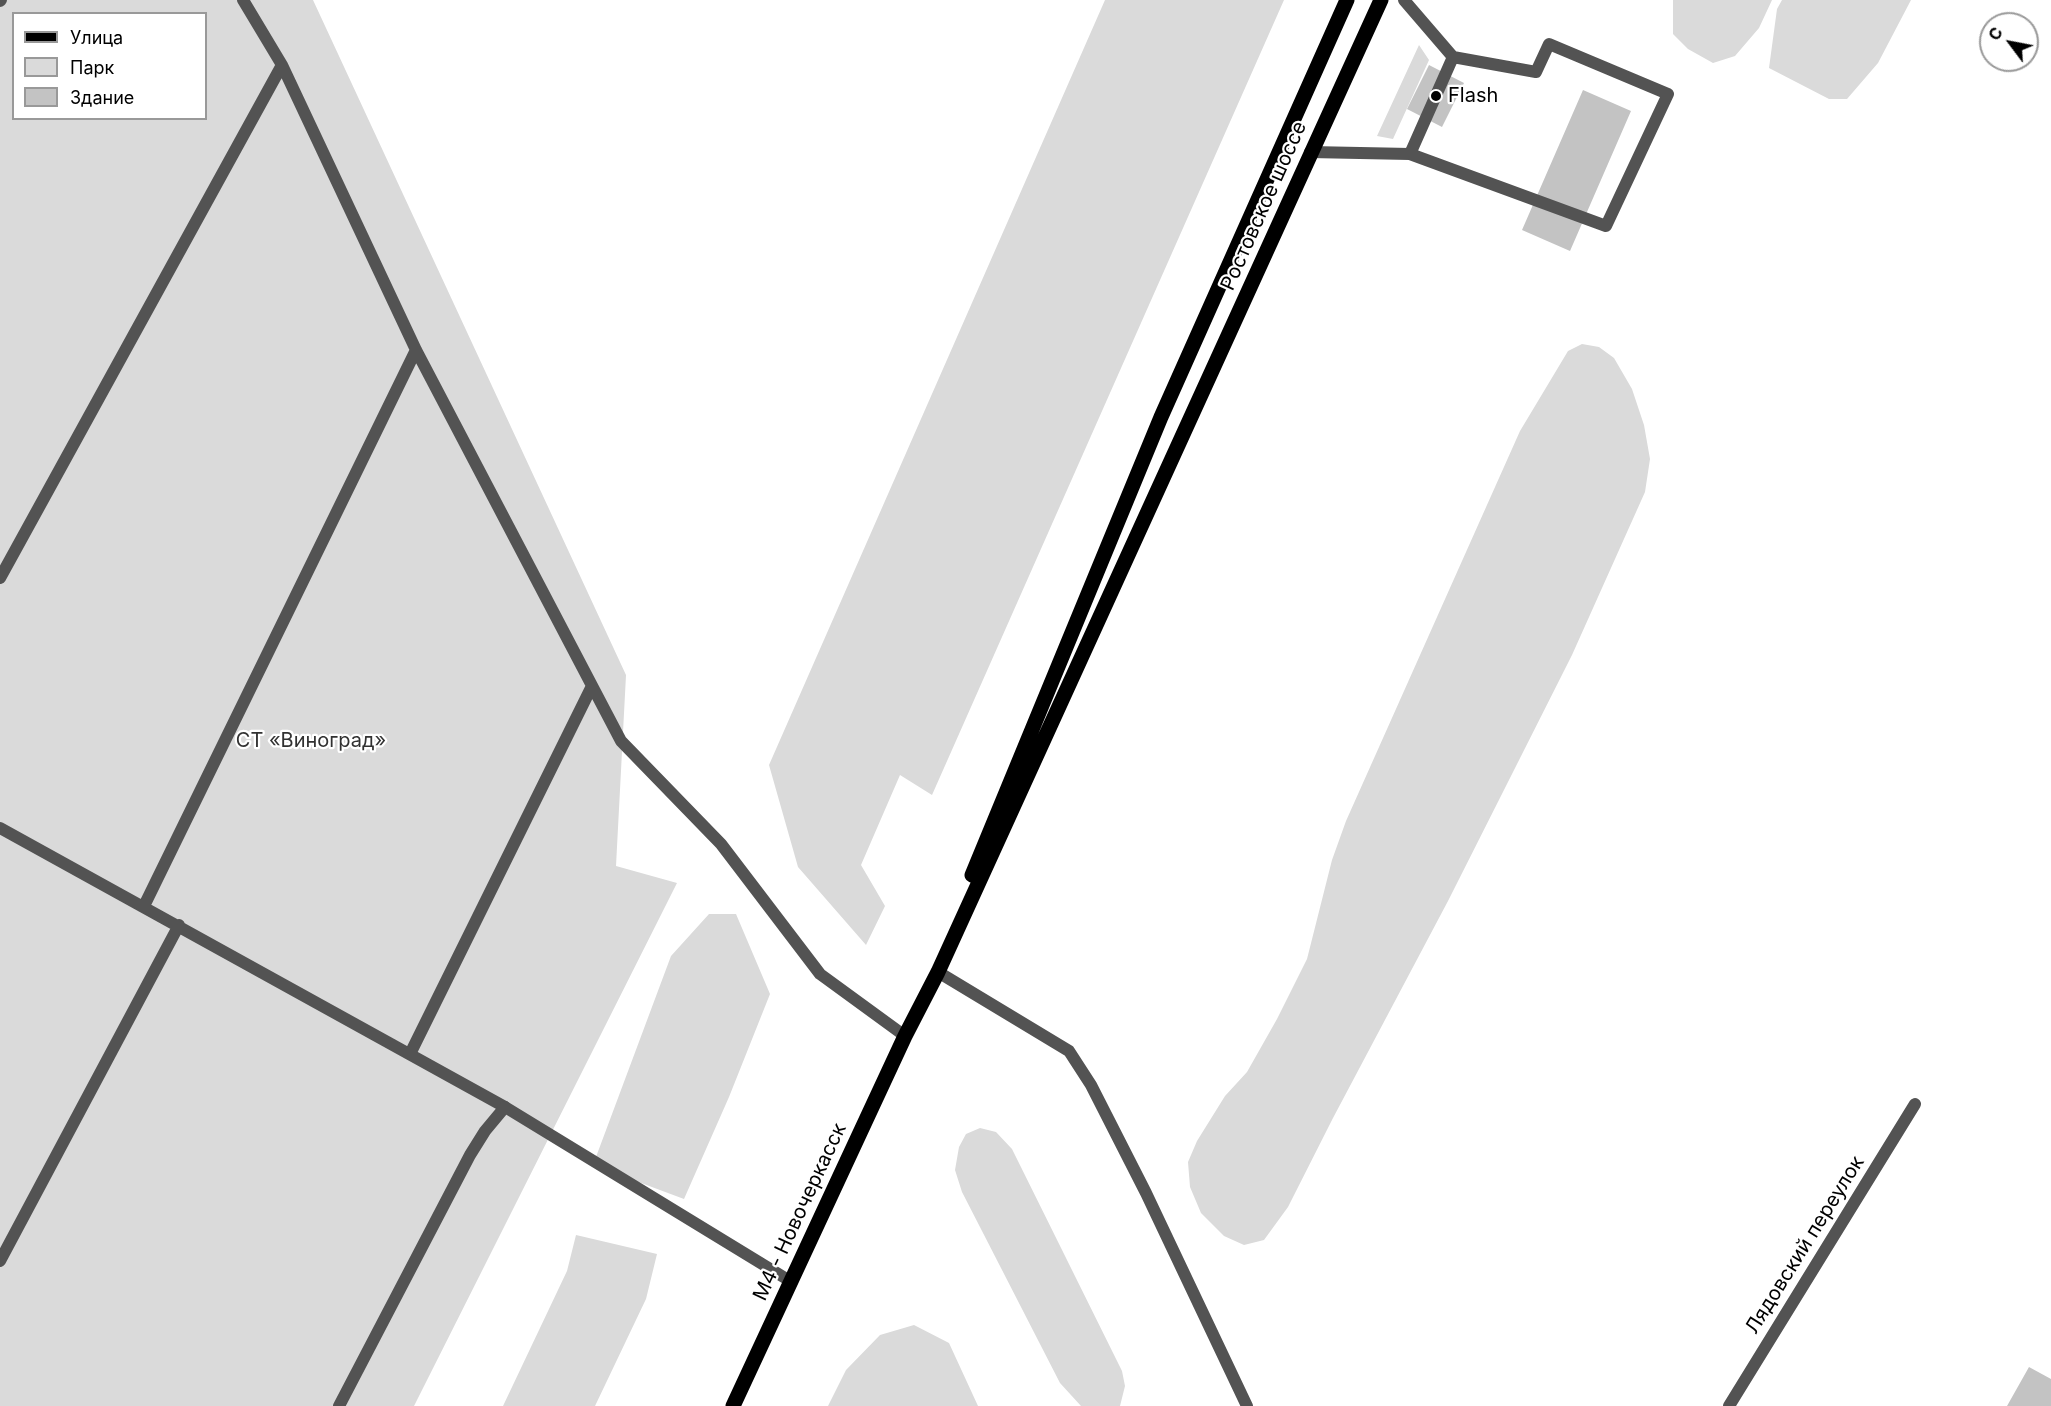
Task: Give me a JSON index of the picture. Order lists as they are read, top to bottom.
{
  "streets": {
    "main road": ["Ростовское шоссе", "М4 - Новочеркасск"],
    "street": ["Лядовский переулок"]
  },
  "crossings": [
    ["Ростовское шоссе", "М4 - Новочеркасск"]
  ],
  "parks": ["СТ «Виноград»"],
  "places": ["Flash"],
  "legend": ["Улица", "Парк", "Здание"],
  "north": "top left"
}
